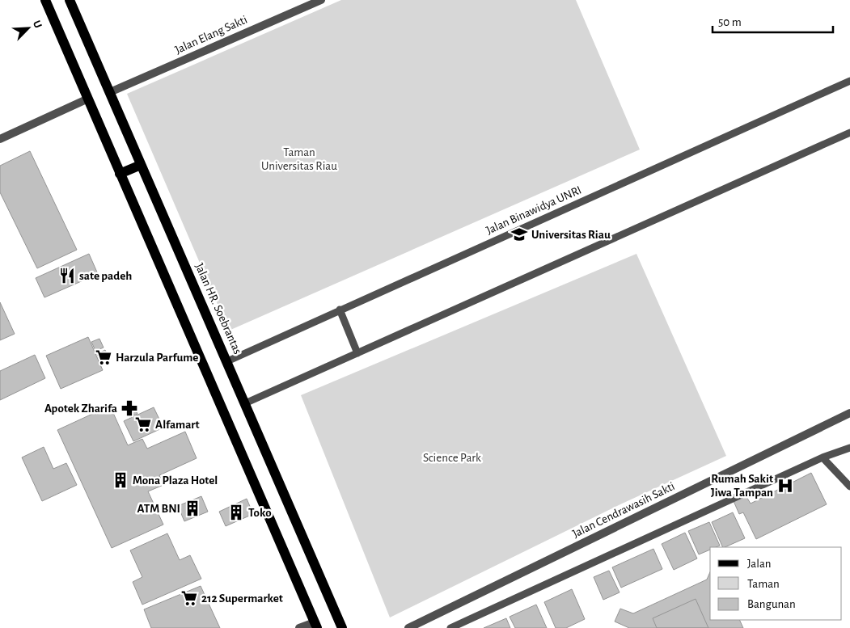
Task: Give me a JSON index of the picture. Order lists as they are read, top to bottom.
{
  "streets": {
    "main road": ["Jalan HR. Soebrantas"],
    "street": ["Jalan Elang Sakti", "Jalan Cendrawasih Sakti"],
    "lane": ["Jalan Binawidya UNRI"]
  },
  "crossings": [
    ["Jalan Elang Sakti", "Jalan HR. Soebrantas"],
    ["Jalan Binawidya UNRI", "Jalan HR. Soebrantas"]
  ],
  "parks": ["Taman Universitas Riau", "Science Park"],
  "places": {
    "school or university": ["Universitas Riau"],
    "restaurant": ["sate padeh"],
    "supermarket": ["Harzula Parfume", "Alfamart", "212 Supermarket"],
    "pharmacy": ["Apotek Zharifa"],
    "building": ["Mona Plaza Hotel", "ATM BNI", "Toko"],
    "hospital": ["Rumah Sakit Jiwa Tampan"]
  },
  "legend": ["Jalan", "Taman", "Bangunan"],
  "scale_bar": "50 m",
  "north": "top right"
}
